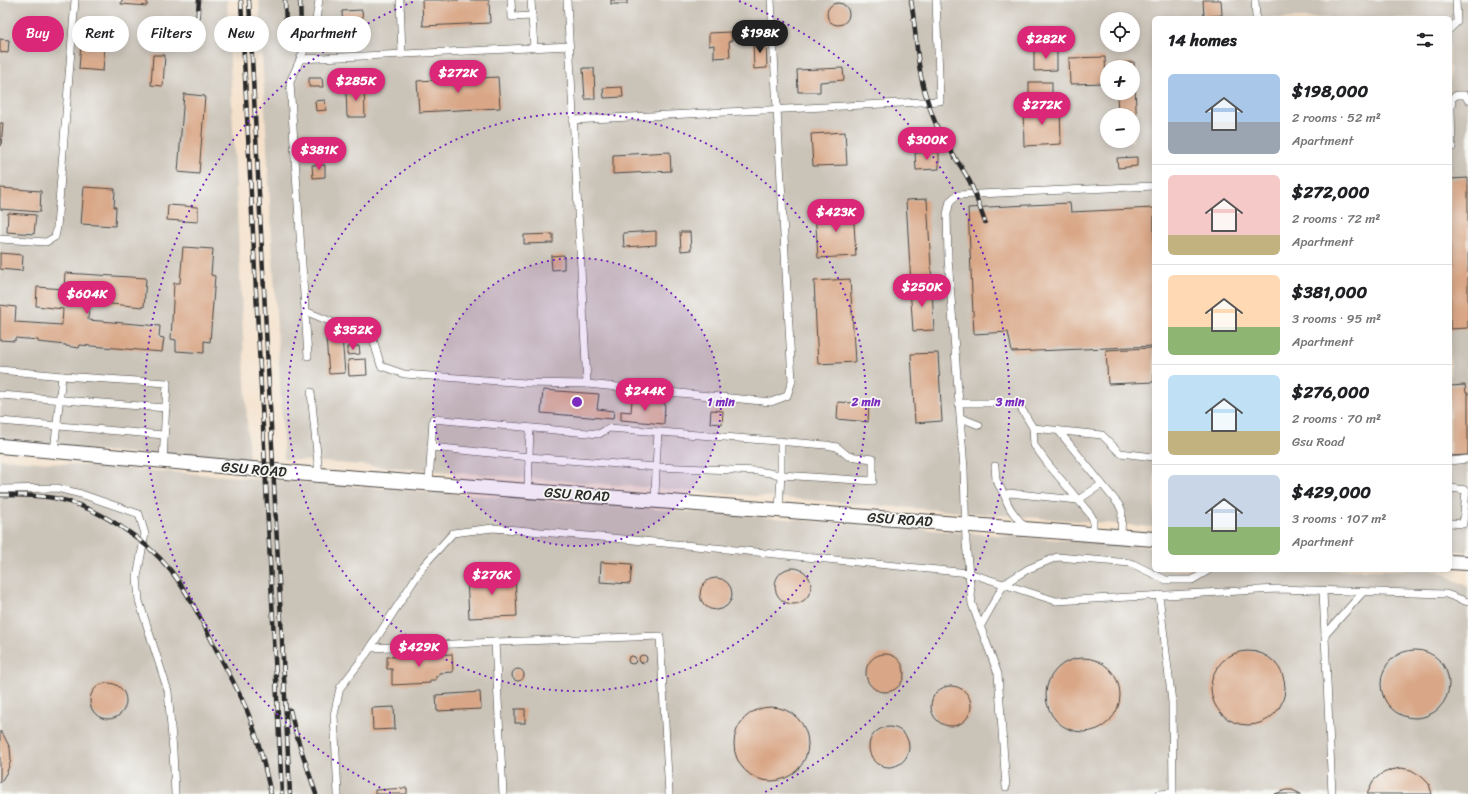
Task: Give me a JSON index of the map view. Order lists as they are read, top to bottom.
{
  "streets": {
    "street": ["GSU ROAD"]
  },
  "page": {
    "map_buttons": ["+", "−"],
    "chip": [
      "Buy",
      "Rent",
      "Filters",
      "New",
      "Apartment"
    ],
    "heading": "14 homes",
    "price": [
      "$198K",
      "$282K",
      "$272K",
      "$285K",
      "$272K",
      "$300K",
      "$381K",
      "$423K",
      "$250K",
      "$604K",
      "$352K",
      "$244K",
      "$276K",
      "$429K"
    ],
    "list": [
      {
        "name": "$198,000",
        "note": "2 rooms · 52 m² · Apartment"
      },
      {
        "name": "$272,000",
        "note": "2 rooms · 72 m² · Apartment"
      },
      {
        "name": "$381,000",
        "note": "3 rooms · 95 m² · Apartment"
      },
      {
        "name": "$276,000",
        "note": "2 rooms · 70 m² · Gsu Road"
      },
      {
        "name": "$429,000",
        "note": "3 rooms · 107 m² · Apartment"
      }
    ]
  },
  "rings": ["1 min", "2 min", "3 min"]
}
